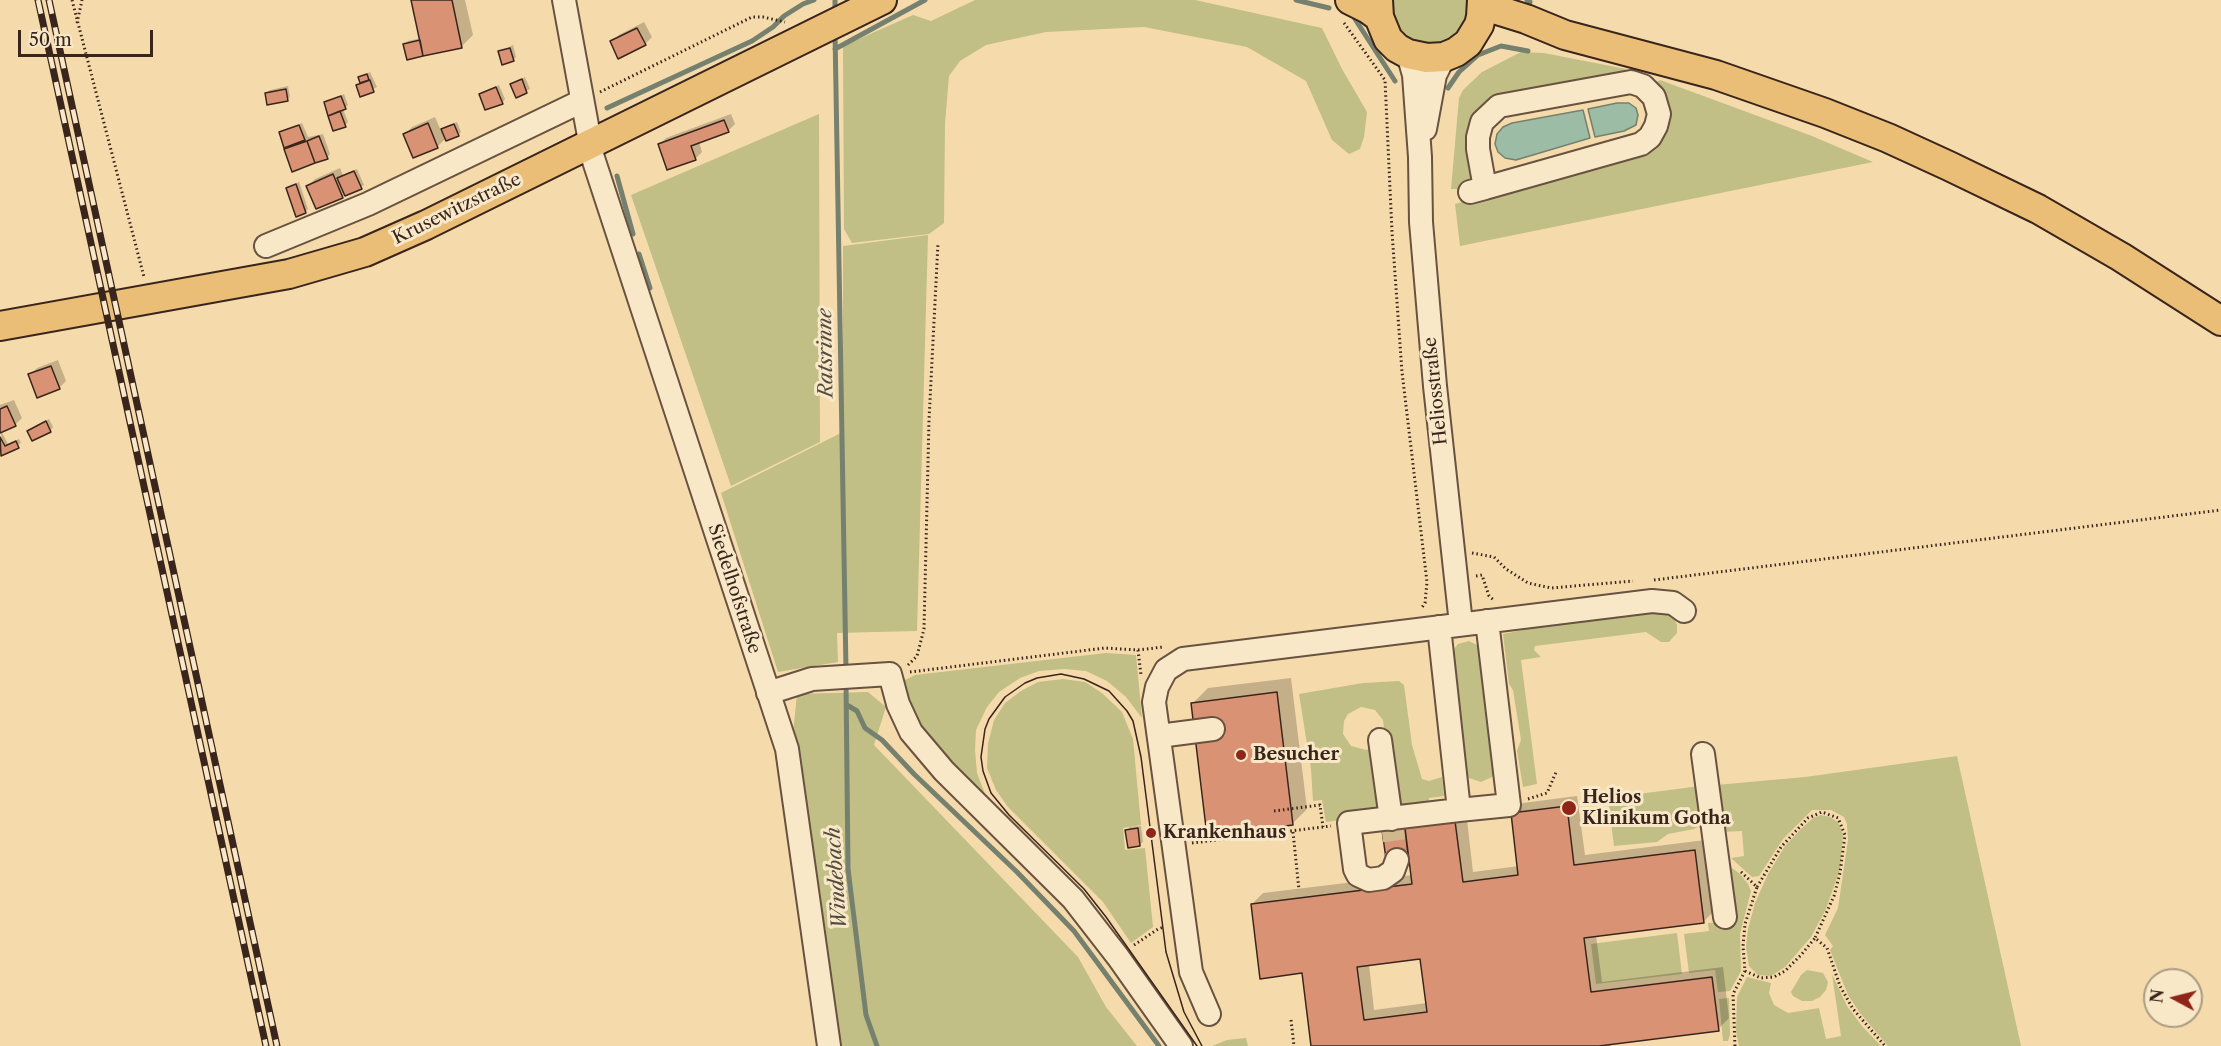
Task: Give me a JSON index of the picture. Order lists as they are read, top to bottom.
{
  "streets": {
    "main road": ["Krusewitzstraße"],
    "street": ["Heliosstraße", "Siedelhofstraße"]
  },
  "crossings": [
    ["Krusewitzstraße", "Siedelhofstraße"]
  ],
  "water": ["Ratsrinne", "Windebach"],
  "places": ["Besucher", "Helios Klinikum Gotha", "Krankenhaus"],
  "scale_bar": "50 m",
  "north": "left"
}
